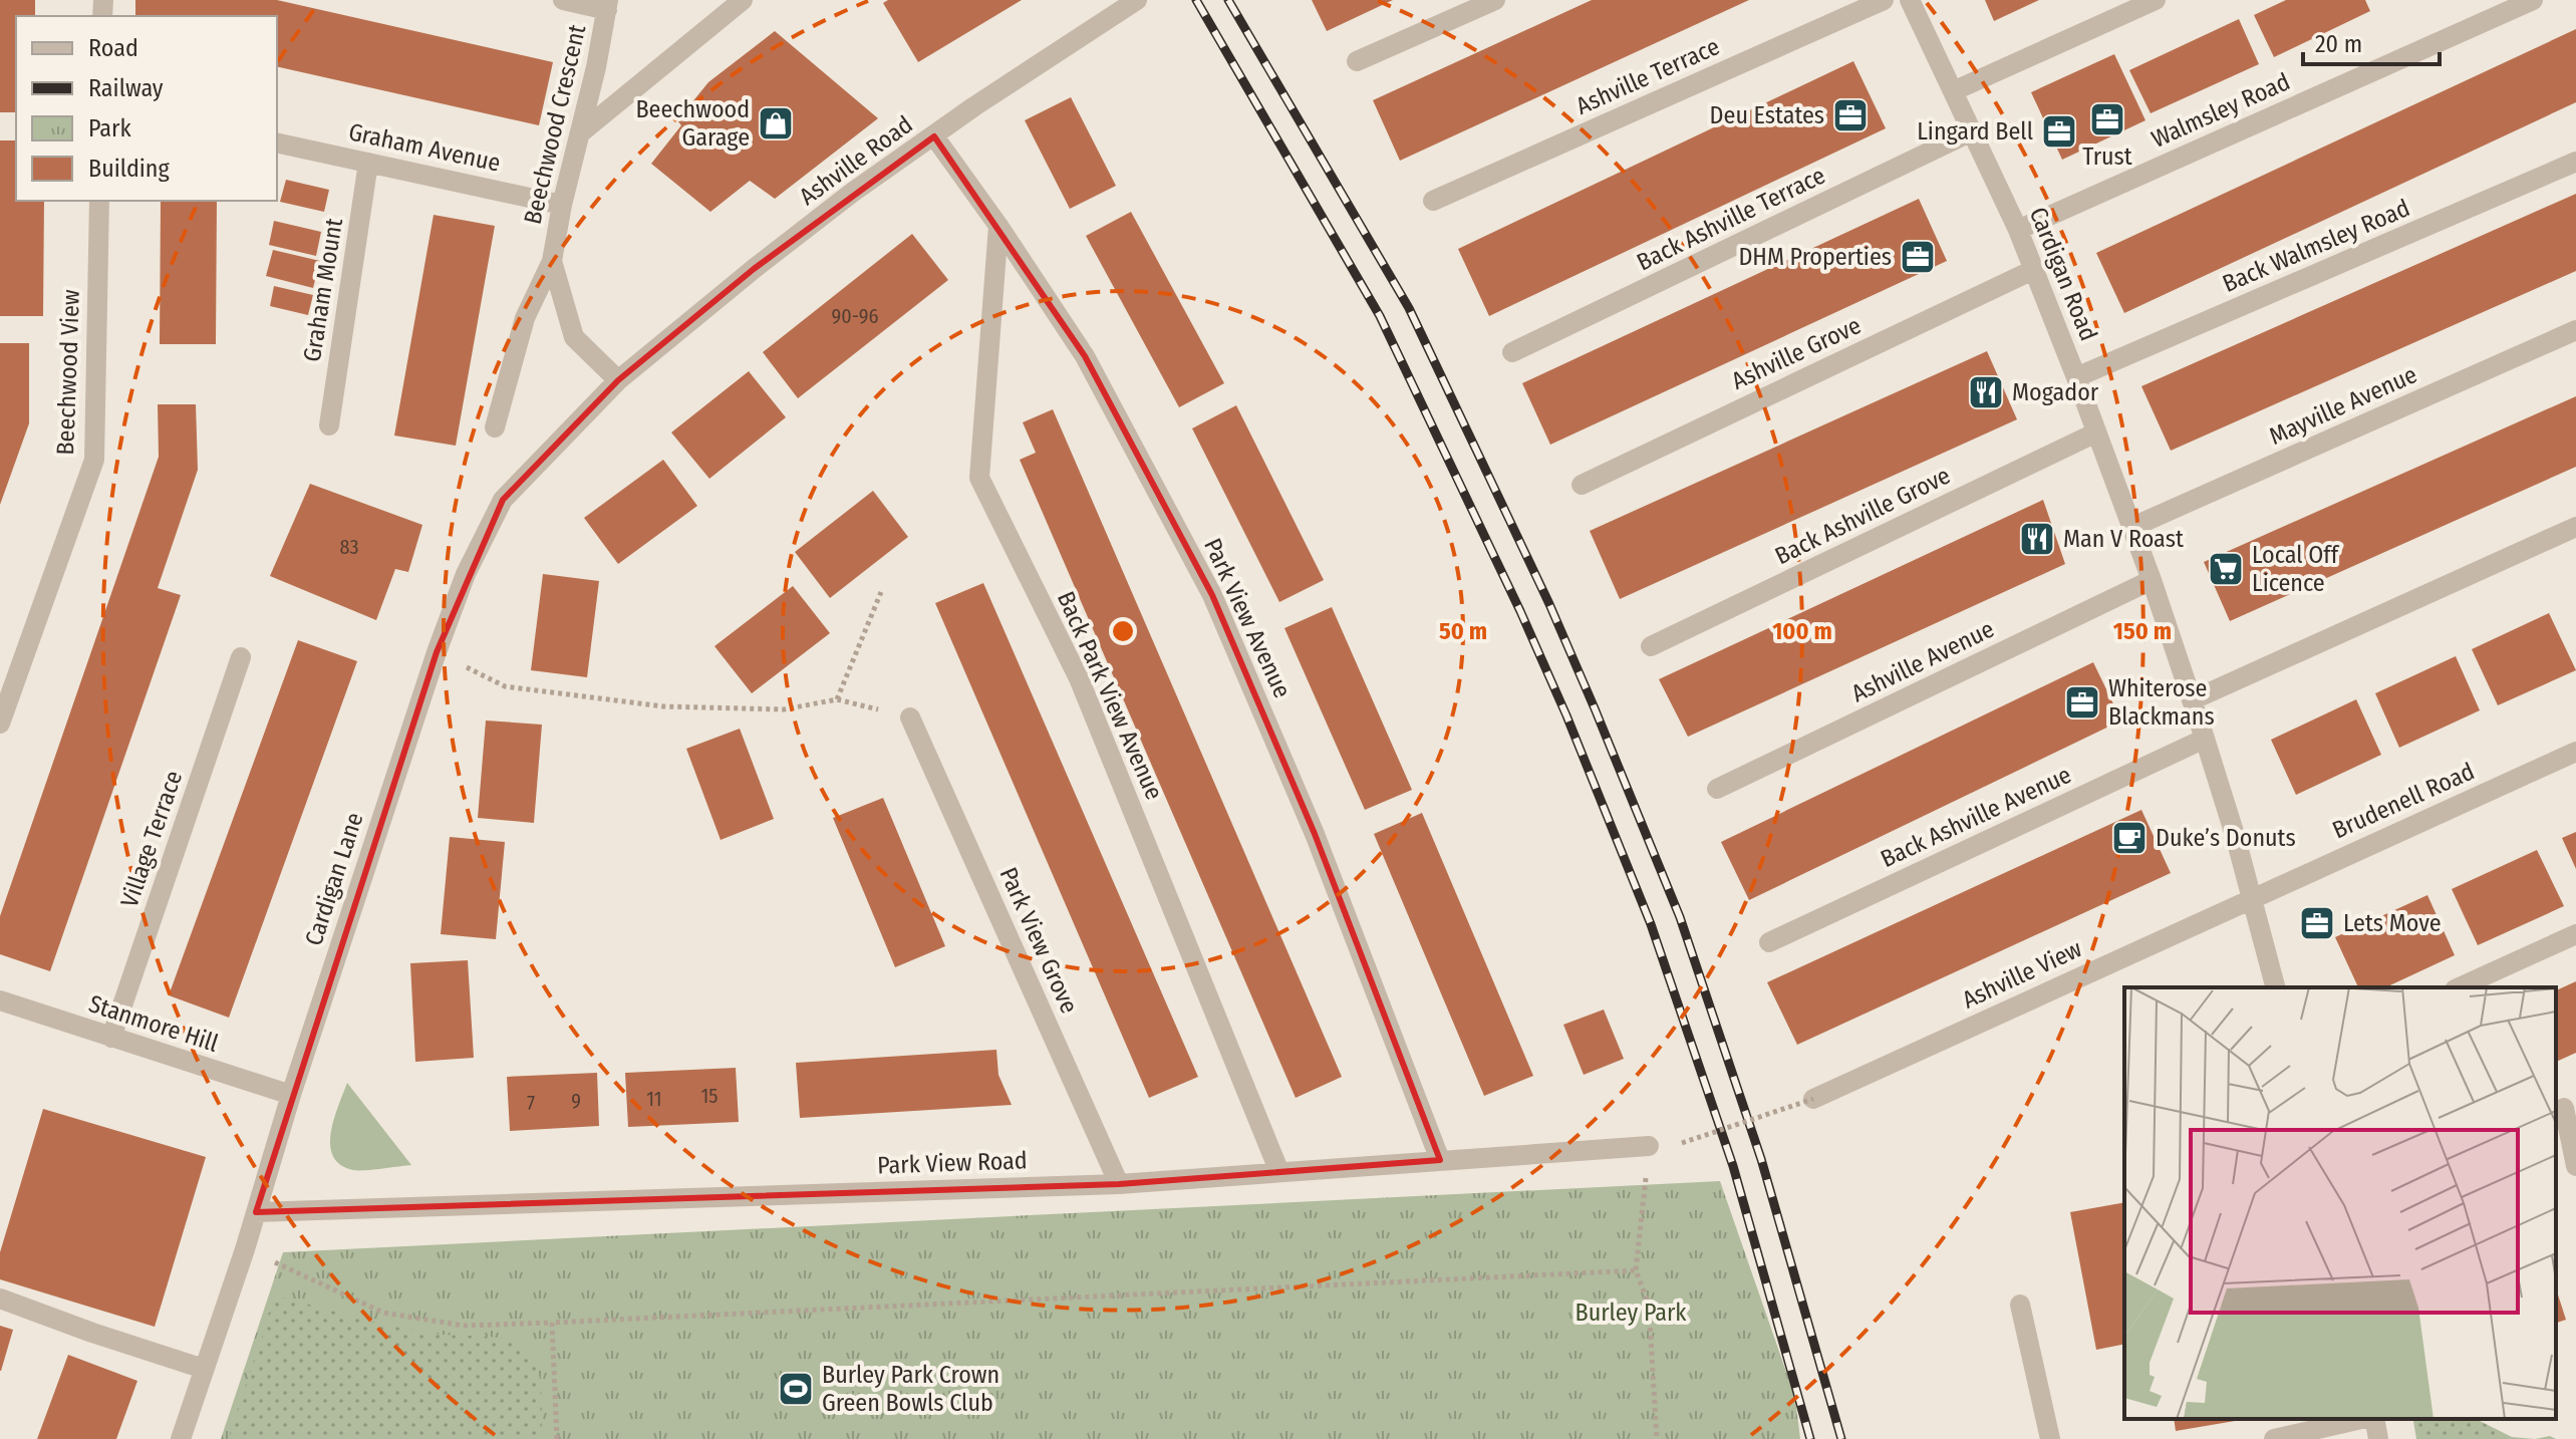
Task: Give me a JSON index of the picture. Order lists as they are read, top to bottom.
{
  "streets": {
    "street": [
      "Ashville Terrace",
      "Walmsley Road",
      "Beechwood Crescent",
      "Graham Avenue",
      "Ashville Road",
      "Back Ashville Terrace",
      "Back Walmsley Road",
      "Cardigan Road",
      "Graham Mount",
      "Ashville Grove",
      "Beechwood View",
      "Mayville Avenue",
      "Back Ashville Grove",
      "Park View Avenue",
      "Ashville Avenue",
      "Back Park View Avenue",
      "Brudenell Road",
      "Back Ashville Avenue",
      "Village Terrace",
      "Cardigan Lane",
      "Park View Grove",
      "Ashville View",
      "Stanmore Hill",
      "Park View Road"
    ]
  },
  "crossings": [
    ["Walmsley Road", "Cardigan Road"],
    ["Beechwood Crescent", "Graham Avenue"],
    ["Beechwood Crescent", "Ashville Road"],
    ["Beechwood Crescent", "Cardigan Lane"],
    ["Graham Avenue", "Graham Mount"],
    ["Ashville Road", "Park View Avenue"],
    ["Ashville Road", "Cardigan Lane"],
    ["Back Ashville Terrace", "Cardigan Road"],
    ["Back Walmsley Road", "Cardigan Road"],
    ["Cardigan Road", "Ashville Grove"],
    ["Cardigan Road", "Mayville Avenue"],
    ["Cardigan Road", "Back Ashville Grove"],
    ["Cardigan Road", "Ashville Avenue"],
    ["Cardigan Road", "Brudenell Road"],
    ["Cardigan Road", "Back Ashville Avenue"],
    ["Cardigan Road", "Ashville View"],
    ["Park View Avenue", "Back Park View Avenue"],
    ["Park View Avenue", "Park View Road"],
    ["Back Park View Avenue", "Park View Road"],
    ["Brudenell Road", "Ashville View"],
    ["Village Terrace", "Stanmore Hill"],
    ["Cardigan Lane", "Stanmore Hill"],
    ["Cardigan Lane", "Park View Road"],
    ["Park View Grove", "Park View Road"]
  ],
  "parks": ["Burley Park"],
  "places": {
    "office": [
      "Deu Estates",
      "Trust",
      "Lingard Bell",
      "DHM Properties",
      "Whiterose Blackmans",
      "Lets Move"
    ],
    "shop": ["Beechwood Garage"],
    "restaurant": ["Mogador", "Man V Roast"],
    "supermarket": ["Local Off Licence"],
    "cafe": ["Duke’s Donuts"],
    "sports": ["Burley Park Crown Green Bowls Club"]
  },
  "house_numbers": [
    "90-96",
    "83",
    "15",
    "11",
    "9",
    "7"
  ],
  "legend": [
    "Road",
    "Railway",
    "Park",
    "Building"
  ],
  "scale_bar": "20 m",
  "rings": ["50 m", "100 m", "150 m"]
}
